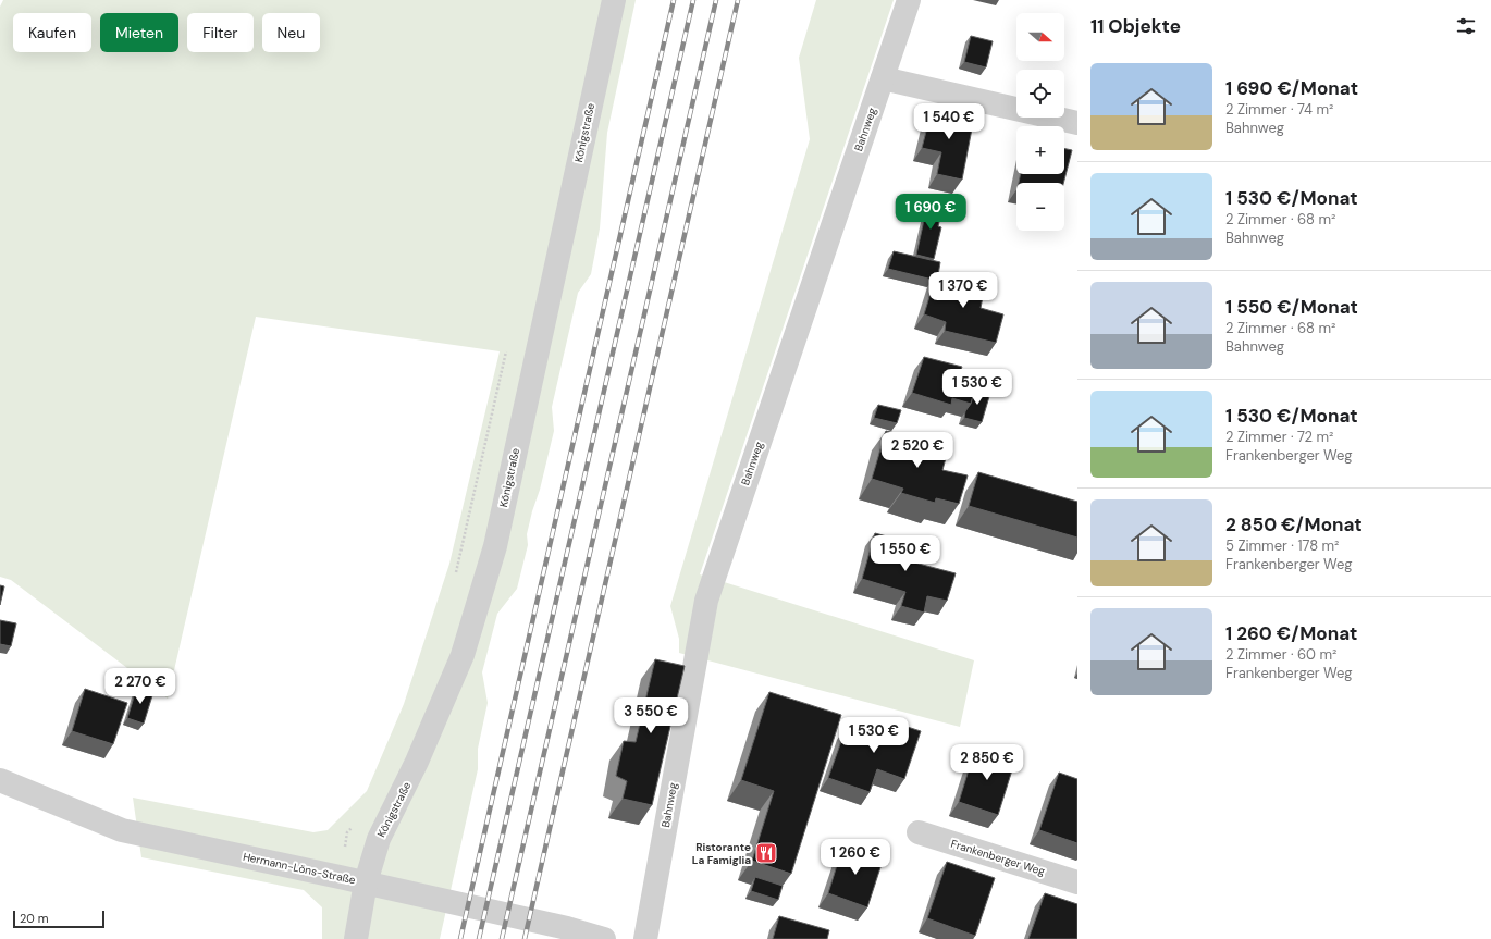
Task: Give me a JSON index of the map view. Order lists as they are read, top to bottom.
{
  "streets": {
    "street": [
      "Bahnweg",
      "Königstraße",
      "Frankenberger Weg",
      "Hermann-Löns-Straße"
    ]
  },
  "crossings": [
    ["Königstraße", "Hermann-Löns-Straße"]
  ],
  "places": {
    "restaurant": ["Ristorante La Famiglia"]
  },
  "scale_bar": "20 m",
  "north": "right",
  "page": {
    "heading": "11 Objekte",
    "map_buttons": ["+", "−"],
    "chip": [
      "Kaufen",
      "Mieten",
      "Filter",
      "Neu"
    ],
    "list": [
      {
        "name": "1 690 €/Monat",
        "note": "2 Zimmer · 74 m² · Bahnweg"
      },
      {
        "name": "1 530 €/Monat",
        "note": "2 Zimmer · 68 m² · Bahnweg"
      },
      {
        "name": "1 550 €/Monat",
        "note": "2 Zimmer · 68 m² · Bahnweg"
      },
      {
        "name": "1 530 €/Monat",
        "note": "2 Zimmer · 72 m² · Frankenberger Weg"
      },
      {
        "name": "2 850 €/Monat",
        "note": "5 Zimmer · 178 m² · Frankenberger Weg"
      },
      {
        "name": "1 260 €/Monat",
        "note": "2 Zimmer · 60 m² · Frankenberger Weg"
      }
    ],
    "price": [
      "1 540 €",
      "1 690 €",
      "1 370 €",
      "1 530 €",
      "2 520 €",
      "1 550 €",
      "2 270 €",
      "3 550 €",
      "1 530 €",
      "2 850 €",
      "1 260 €"
    ],
    "scale": "20 m"
  }
}
